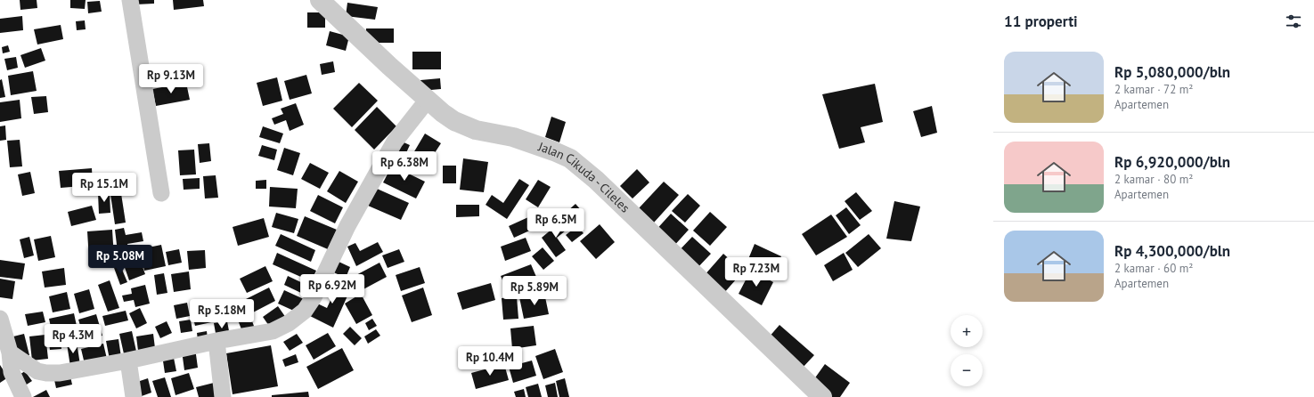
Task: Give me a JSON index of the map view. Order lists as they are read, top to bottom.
{
  "streets": {
    "street": ["Jalan Cikuda - Cileles"]
  },
  "page": {
    "heading": "11 properti",
    "list": [
      {
        "name": "Rp 5,080,000/bln",
        "note": "2 kamar · 72 m² · Apartemen"
      },
      {
        "name": "Rp 6,920,000/bln",
        "note": "2 kamar · 80 m² · Apartemen"
      },
      {
        "name": "Rp 4,300,000/bln",
        "note": "2 kamar · 60 m² · Apartemen"
      }
    ],
    "price": [
      "Rp 9.13M",
      "Rp 6.38M",
      "Rp 15.1M",
      "Rp 6.5M",
      "Rp 5.08M",
      "Rp 7.23M",
      "Rp 6.92M",
      "Rp 5.89M",
      "Rp 5.18M",
      "Rp 4.3M",
      "Rp 10.4M"
    ],
    "map_buttons": ["+", "−"]
  }
}
